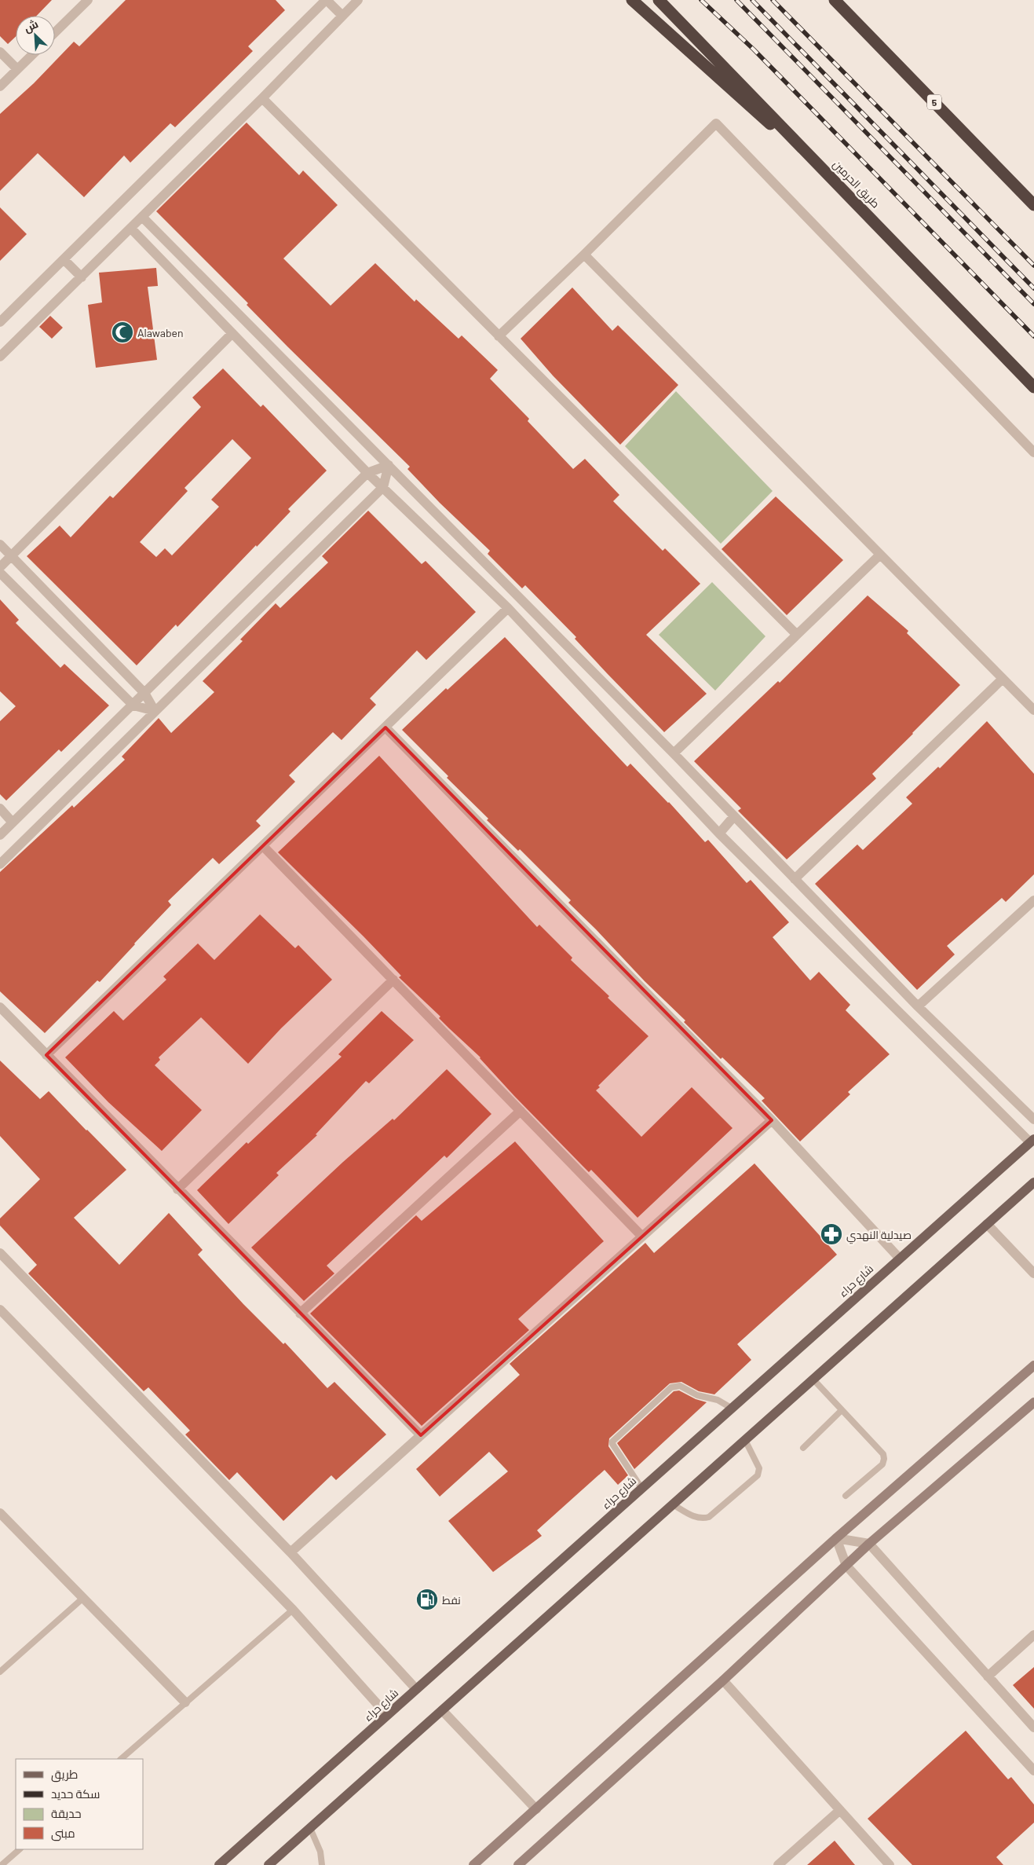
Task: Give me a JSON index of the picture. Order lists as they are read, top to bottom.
{
  "streets": {
    "highway": ["5", "طريق الحرمين"],
    "main road": ["شارع حراء"]
  },
  "places": {
    "mosque": ["Alawaben"],
    "pharmacy": ["صيدلية النهدي"],
    "fuel station": ["نفط"]
  },
  "legend": [
    "طريق",
    "سكة حديد",
    "حديقة",
    "مبنى"
  ],
  "north": "top left"
}
